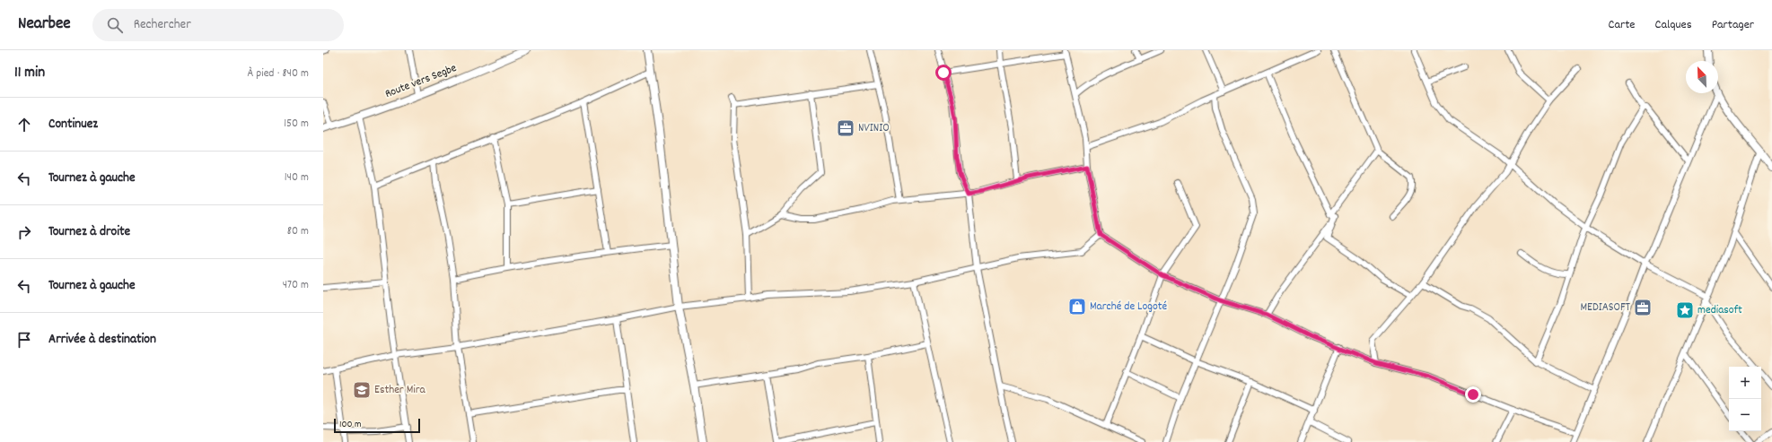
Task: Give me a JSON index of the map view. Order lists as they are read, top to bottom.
{
  "streets": {
    "street": ["Route vers Segbe"]
  },
  "places": {
    "office": ["NVINIO", "MEDIASOFT"],
    "shop": ["Marché de Logoté"],
    "place": ["mediasoft"],
    "school or university": ["Esther Mira"]
  },
  "scale_bar": "100 m",
  "north": "top left",
  "page": {
    "header": "Nearbee",
    "search": "Rechercher",
    "nav": ["Carte", "Calques", "Partager"],
    "heading": ["11 min", "À pied · 840 m"],
    "list": [
      ["Continuez", "150 m"],
      ["Tournez à gauche", "140 m"],
      ["Tournez à droite", "80 m"],
      ["Tournez à gauche", "470 m"],
      "Arrivée à destination"
    ],
    "map_buttons": ["+", "−"],
    "scale": "100 m"
  }
}
